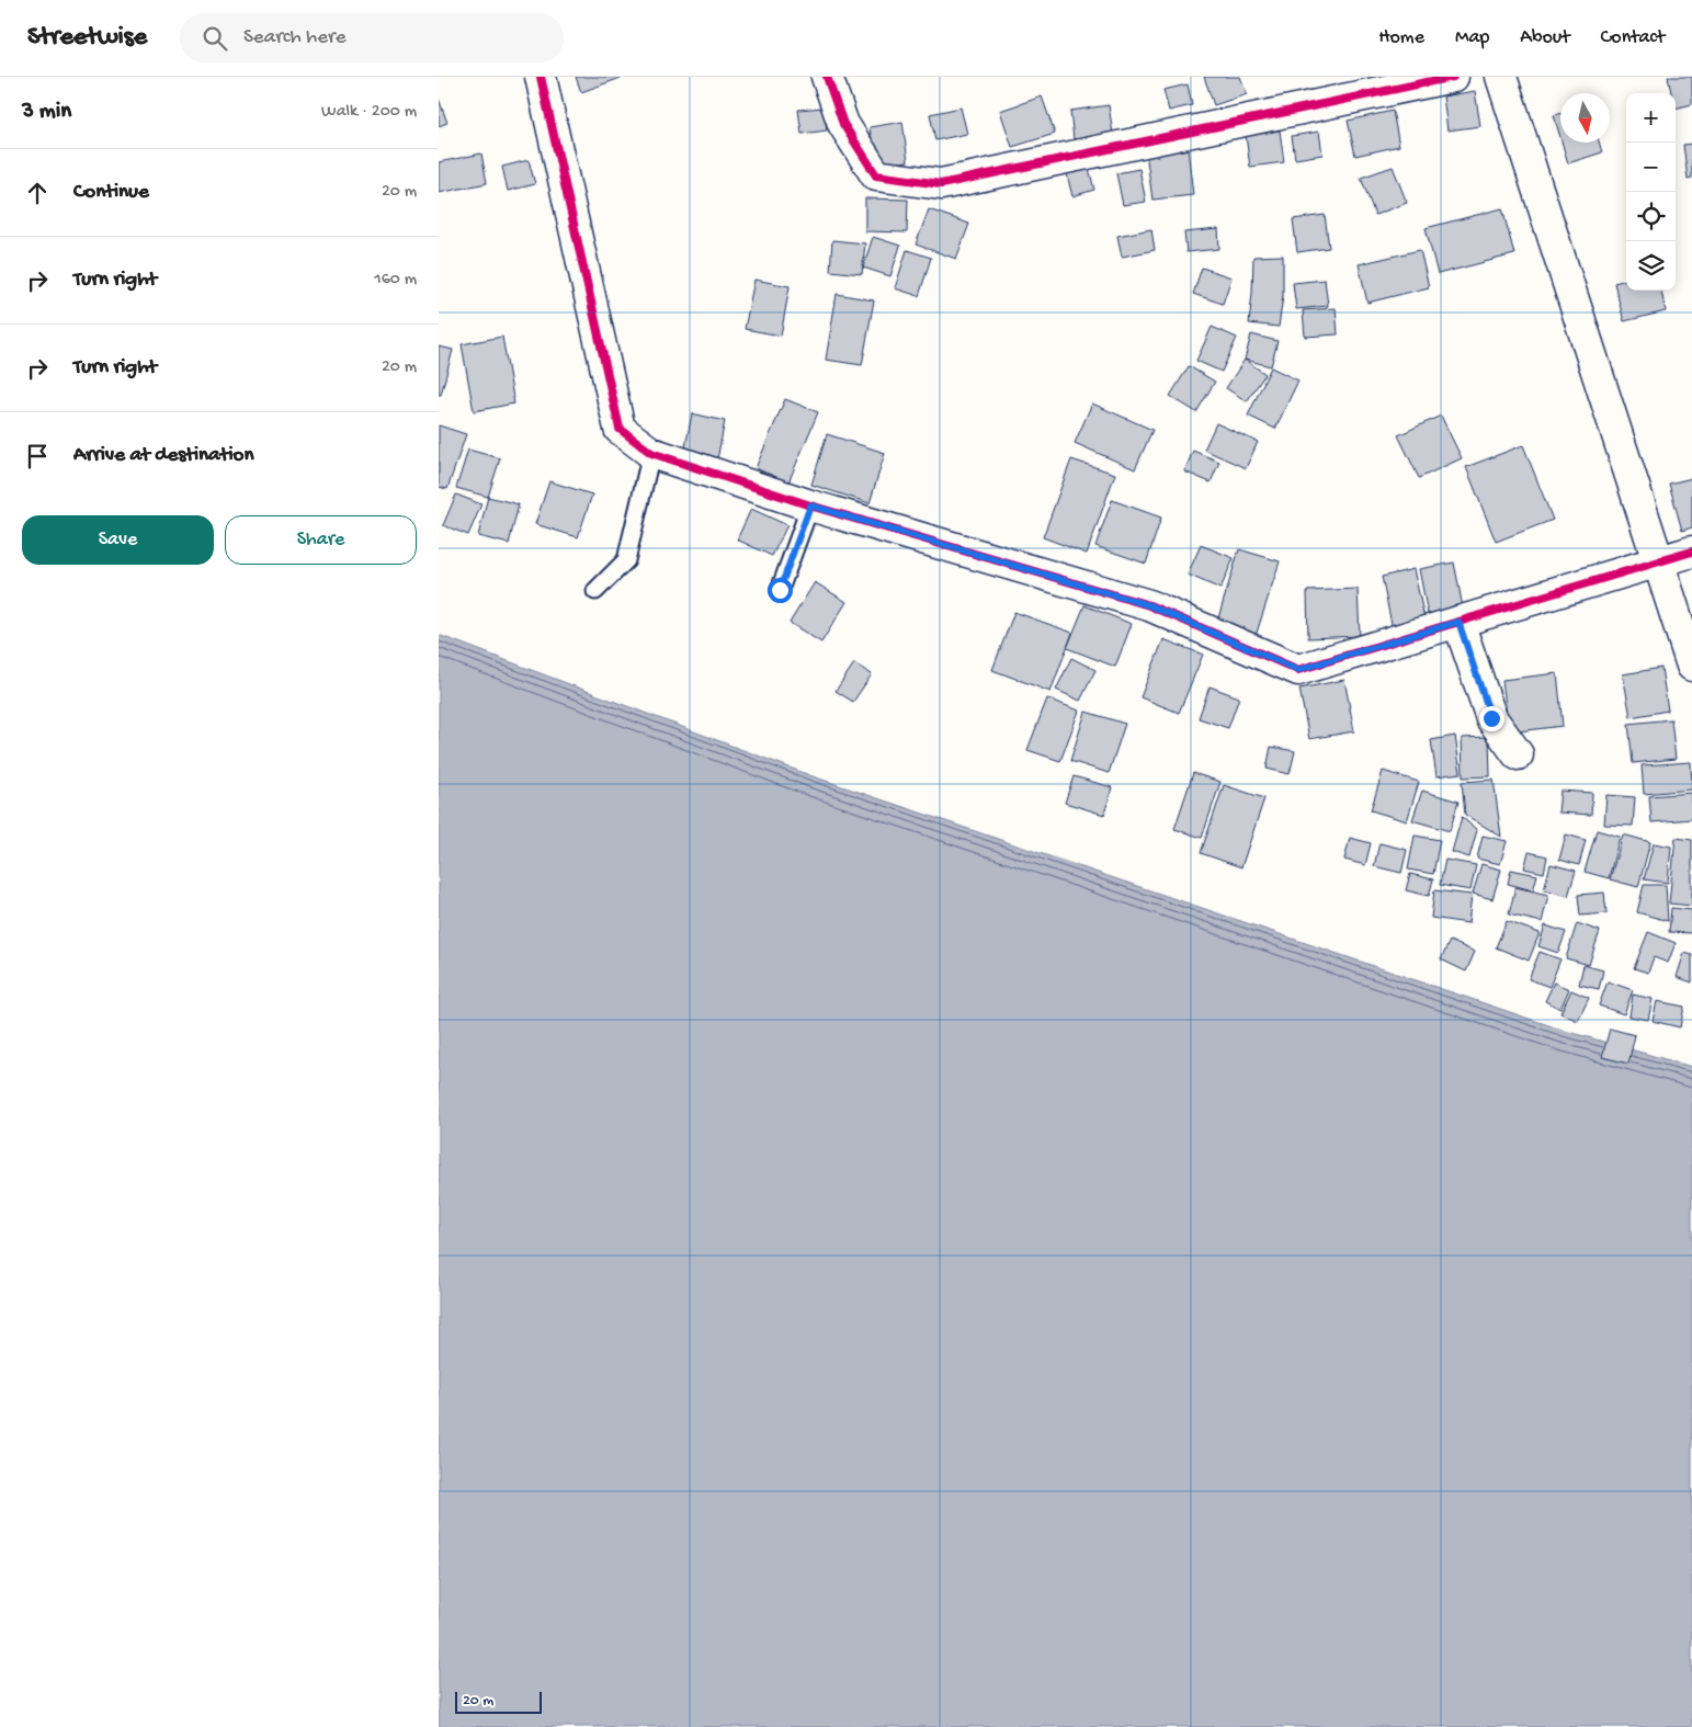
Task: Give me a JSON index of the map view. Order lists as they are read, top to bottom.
{
  "scale_bar": "20 m",
  "north": "bottom",
  "page": {
    "header": "Streetwise",
    "search": "Search here",
    "nav": [
      "Home",
      "Map",
      "About",
      "Contact"
    ],
    "heading": ["3 min", "Walk · 200 m"],
    "map_buttons": ["+", "−"],
    "list": [
      ["Continue", "20 m"],
      ["Turn right", "160 m"],
      ["Turn right", "20 m"],
      "Arrive at destination"
    ],
    "buttons": ["Save", "Share"],
    "scale": "20 m"
  }
}
